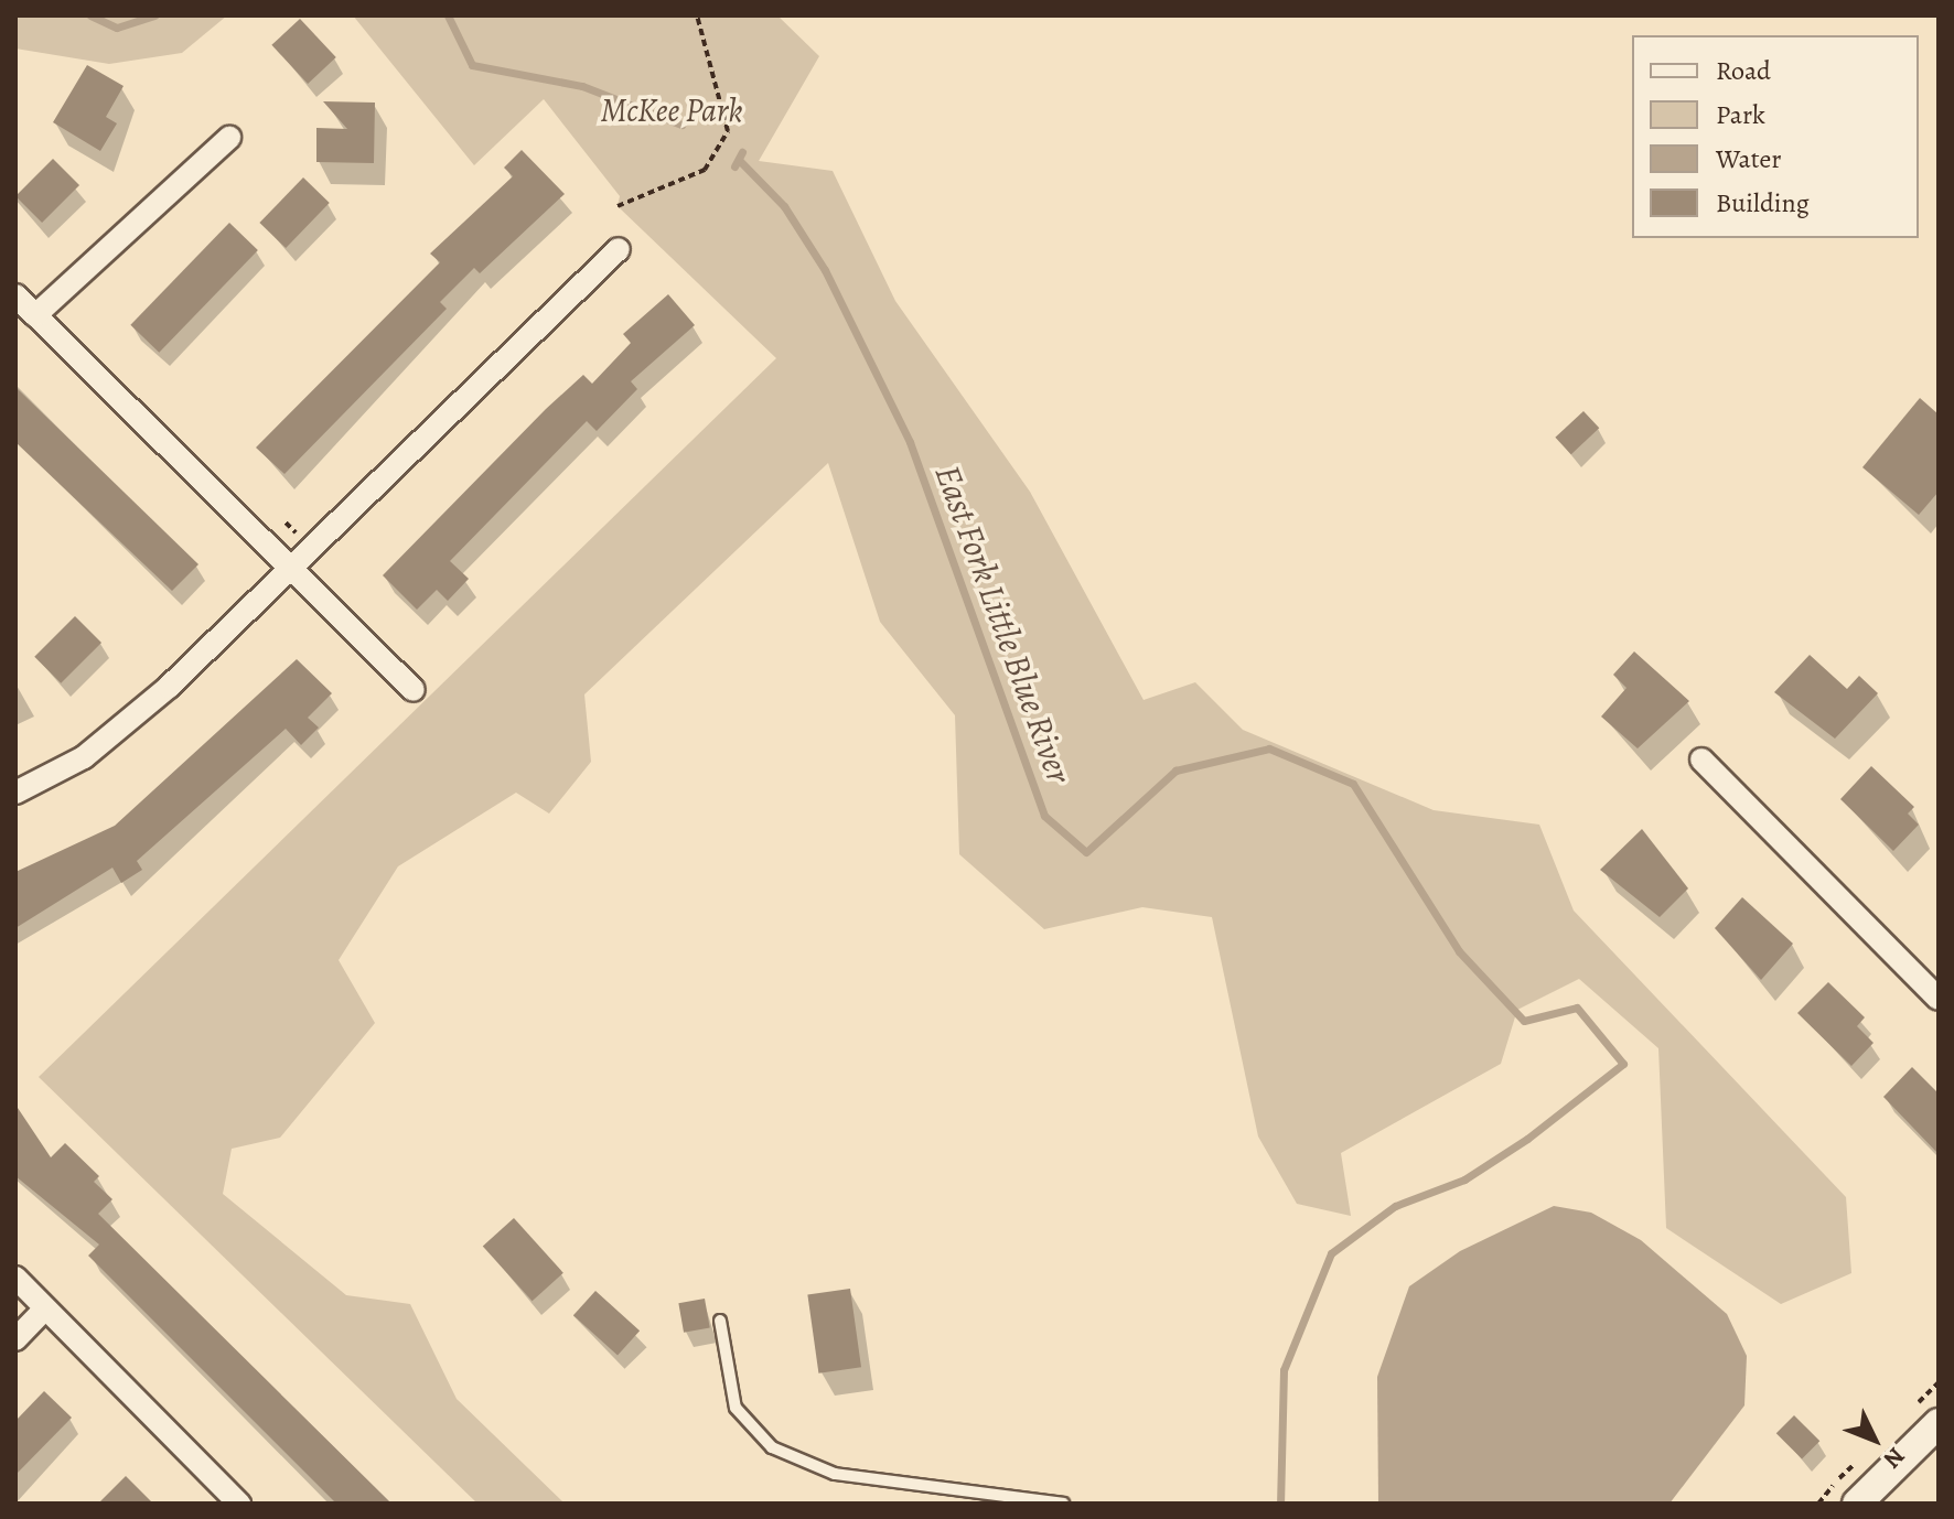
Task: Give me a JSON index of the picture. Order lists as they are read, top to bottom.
{
  "water": ["East Fork Little Blue River"],
  "parks": ["McKee Park"],
  "legend": [
    "Road",
    "Park",
    "Water",
    "Building"
  ],
  "north": "bottom right"
}
